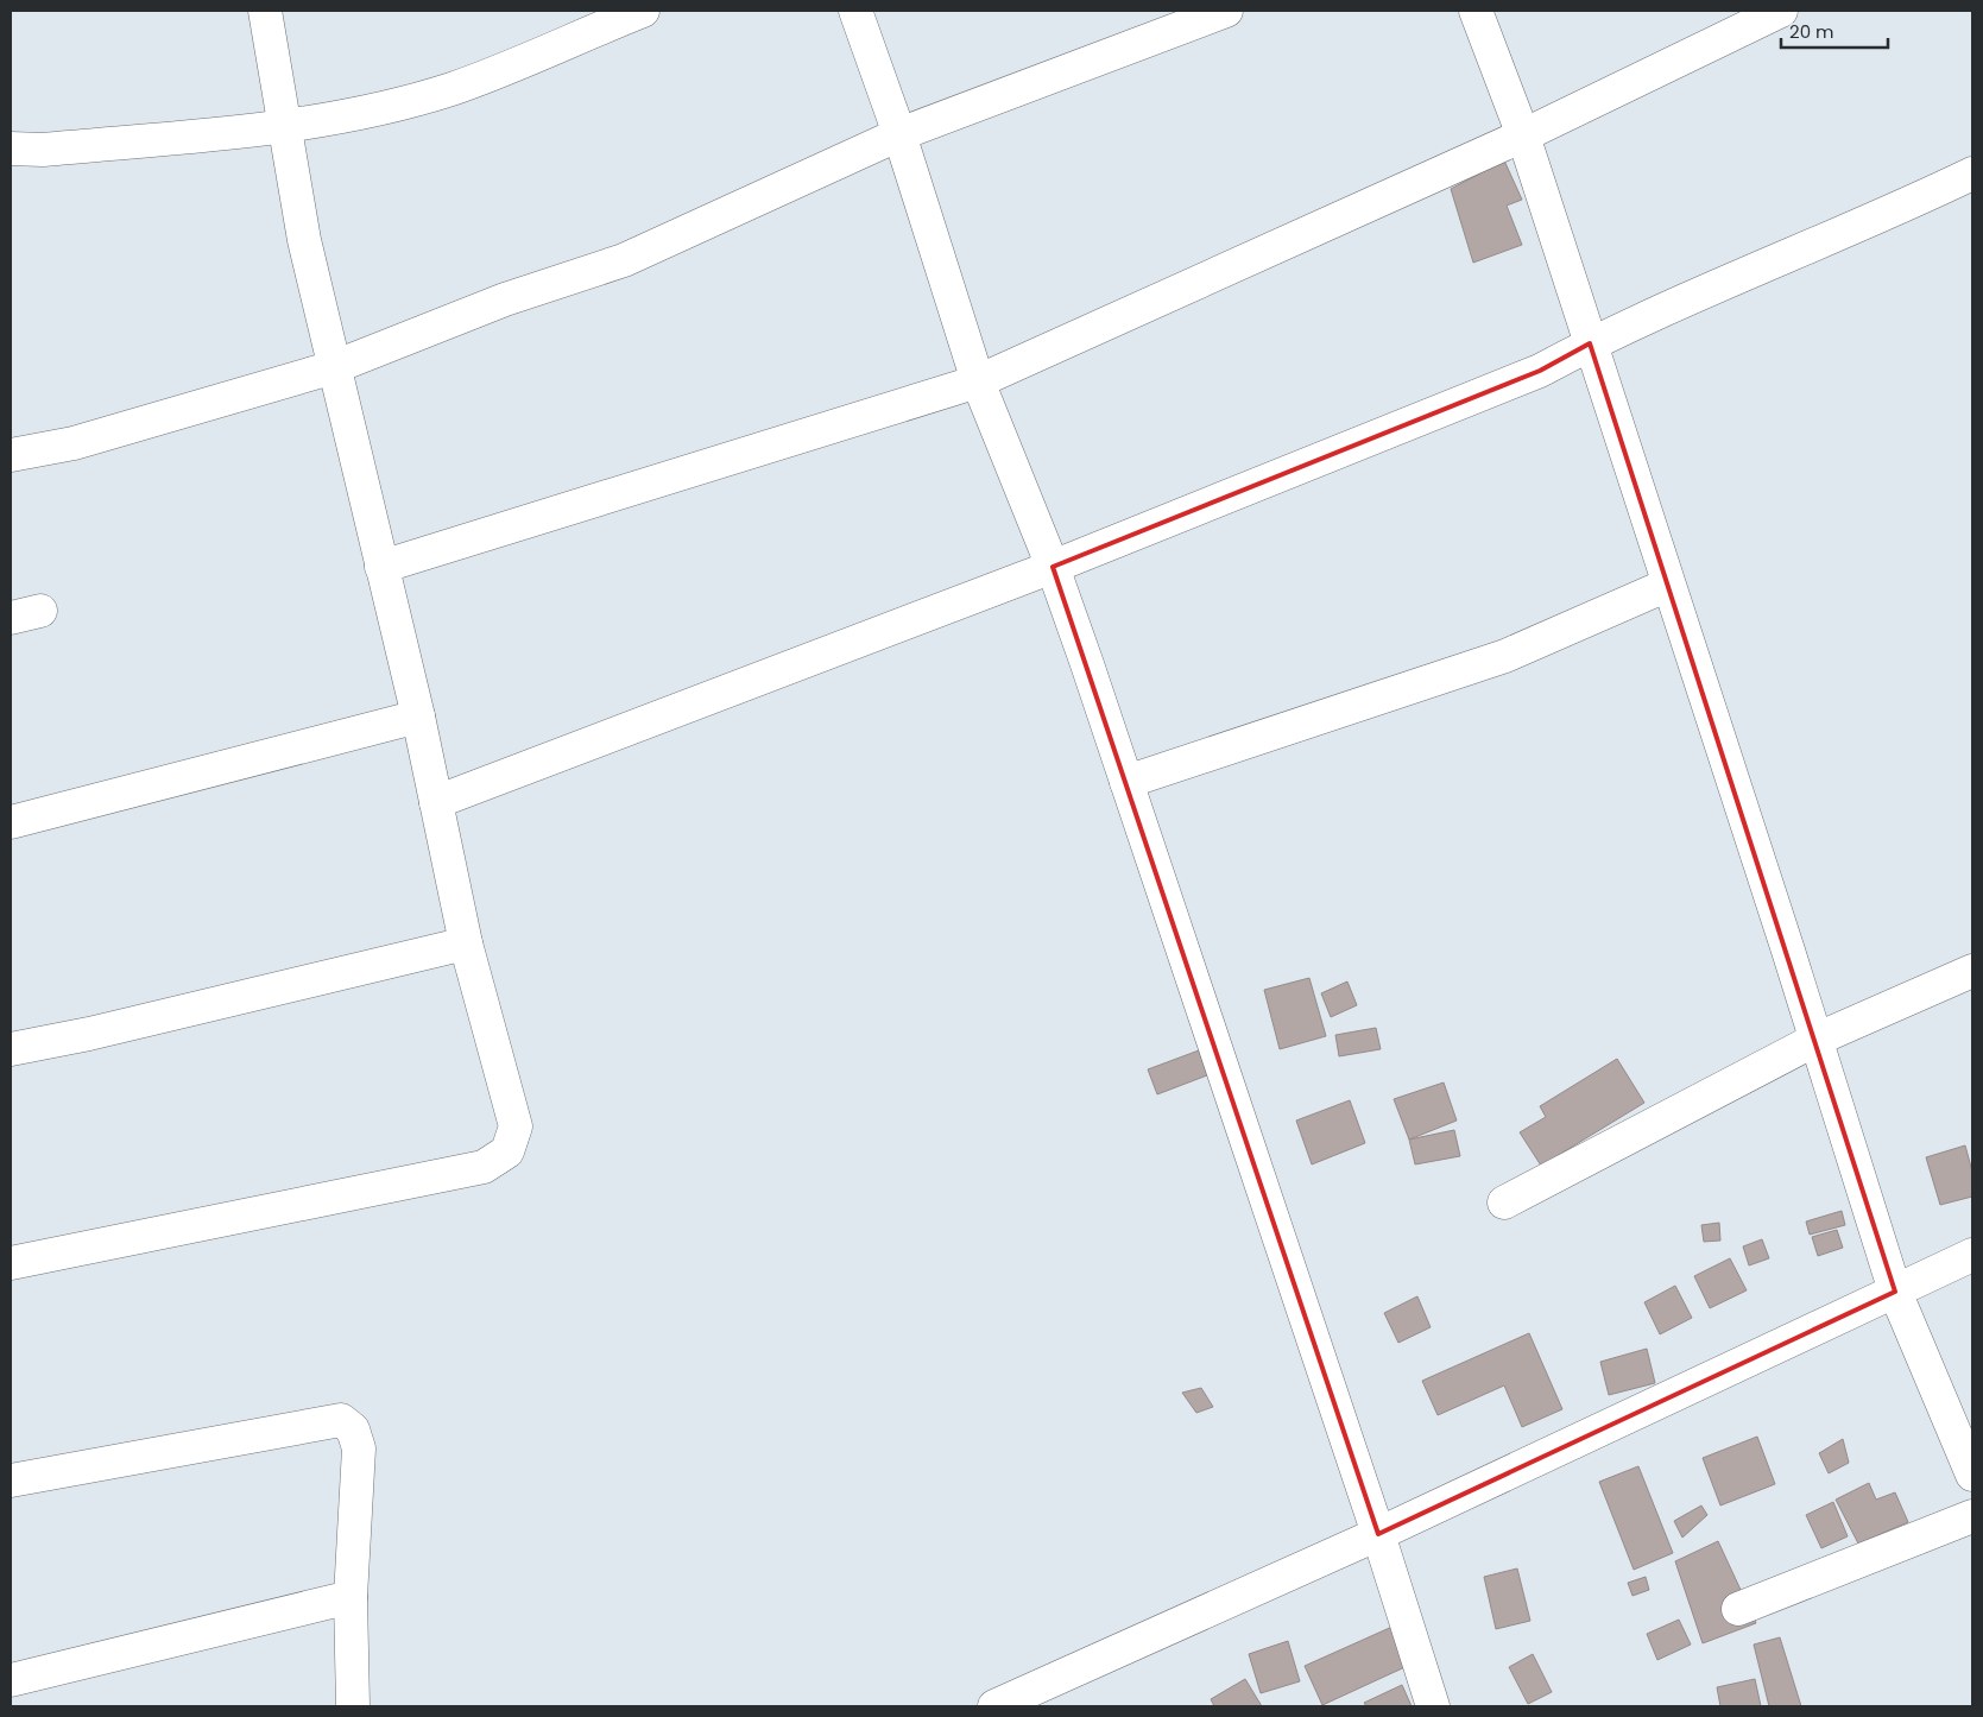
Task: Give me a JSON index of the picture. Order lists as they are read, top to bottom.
{
  "scale_bar": "20 m"
}
